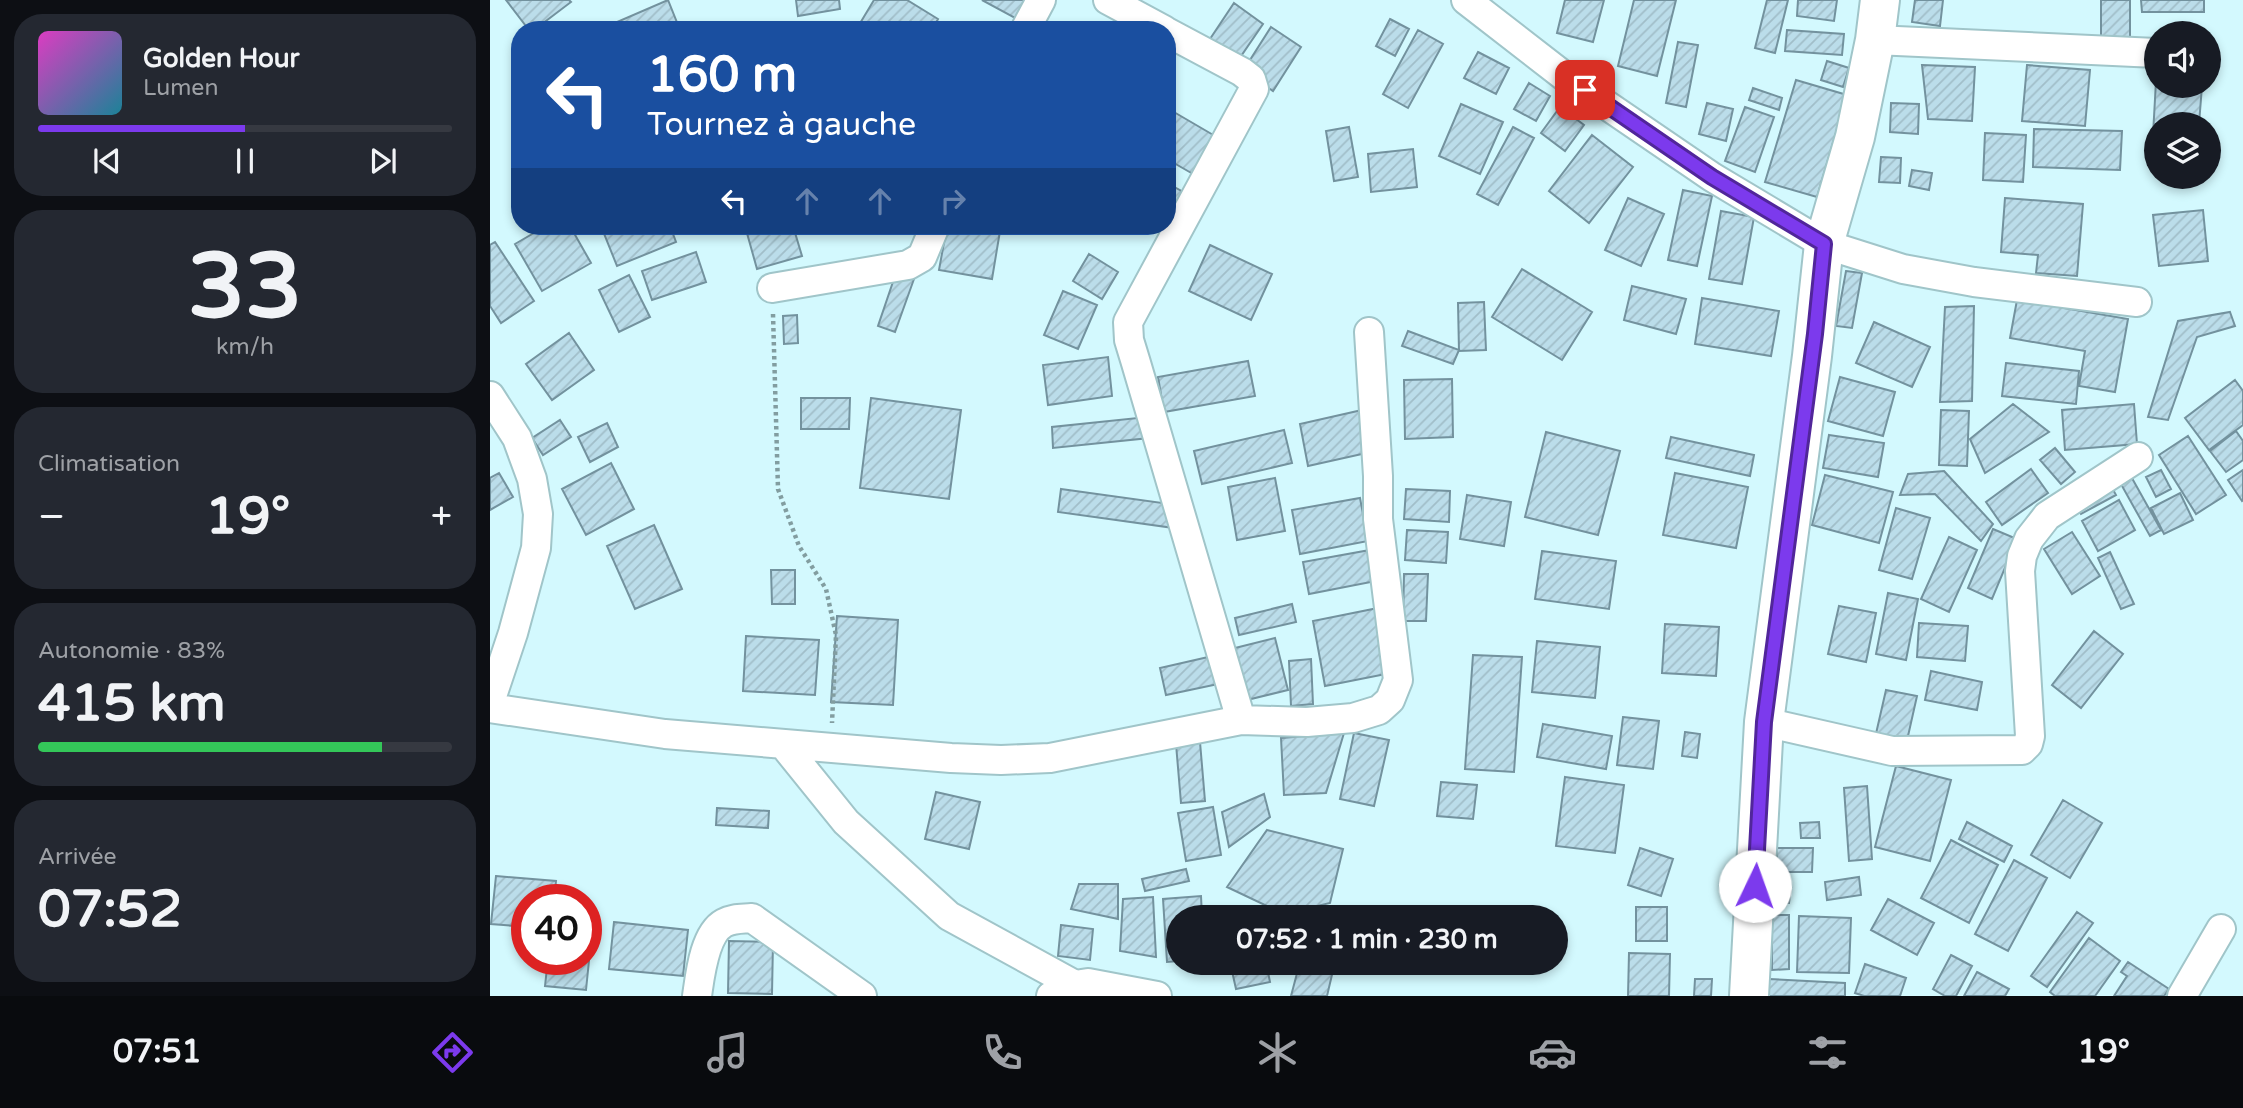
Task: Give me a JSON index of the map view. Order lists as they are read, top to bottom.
{
  "page": {
    "turn": ["160 m", "Tournez à gauche"],
    "song": ["Golden Hour", "Lumen"],
    "tile": [
      ["33", "km/h"],
      "Climatisation",
      ["Autonomie · 83%", "415 km"],
      ["Arrivée", "07:52"]
    ],
    "heat": ["−", "19°", "+"],
    "limit": "40",
    "trip": "07:52 · 1 min · 230 m",
    "tabs": ["07:51", "19°"]
  }
}
